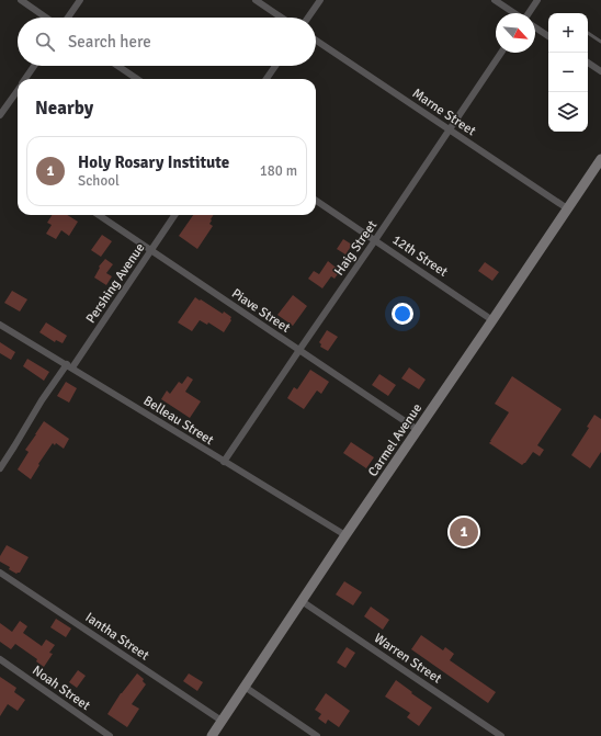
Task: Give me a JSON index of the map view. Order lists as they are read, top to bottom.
{
  "streets": {
    "main road": ["Carmel Avenue"],
    "street": [
      "Marne Street",
      "Haig Street",
      "12th Street",
      "Pershing Avenue",
      "Piave Street",
      "Belleau Street",
      "Iantha Street",
      "Warren Street",
      "Noah Street"
    ]
  },
  "crossings": [
    ["Marne Street", "Haig Street"],
    ["Marne Street", "Carmel Avenue"],
    ["Haig Street", "12th Street"],
    ["Haig Street", "Piave Street"],
    ["Haig Street", "Belleau Street"],
    ["12th Street", "Carmel Avenue"],
    ["Pershing Avenue", "Piave Street"],
    ["Pershing Avenue", "Belleau Street"],
    ["Piave Street", "Carmel Avenue"],
    ["Belleau Street", "Carmel Avenue"],
    ["Carmel Avenue", "Iantha Street"],
    ["Carmel Avenue", "Warren Street"]
  ],
  "north": "bottom right",
  "page": {
    "map_buttons": ["+", "−"],
    "search": "Search here",
    "heading": "Nearby",
    "list": [
      {
        "mark": "1",
        "name": "Holy Rosary Institute",
        "note": "School",
        "value": "180 m"
      }
    ],
    "pins": "1"
  }
}
